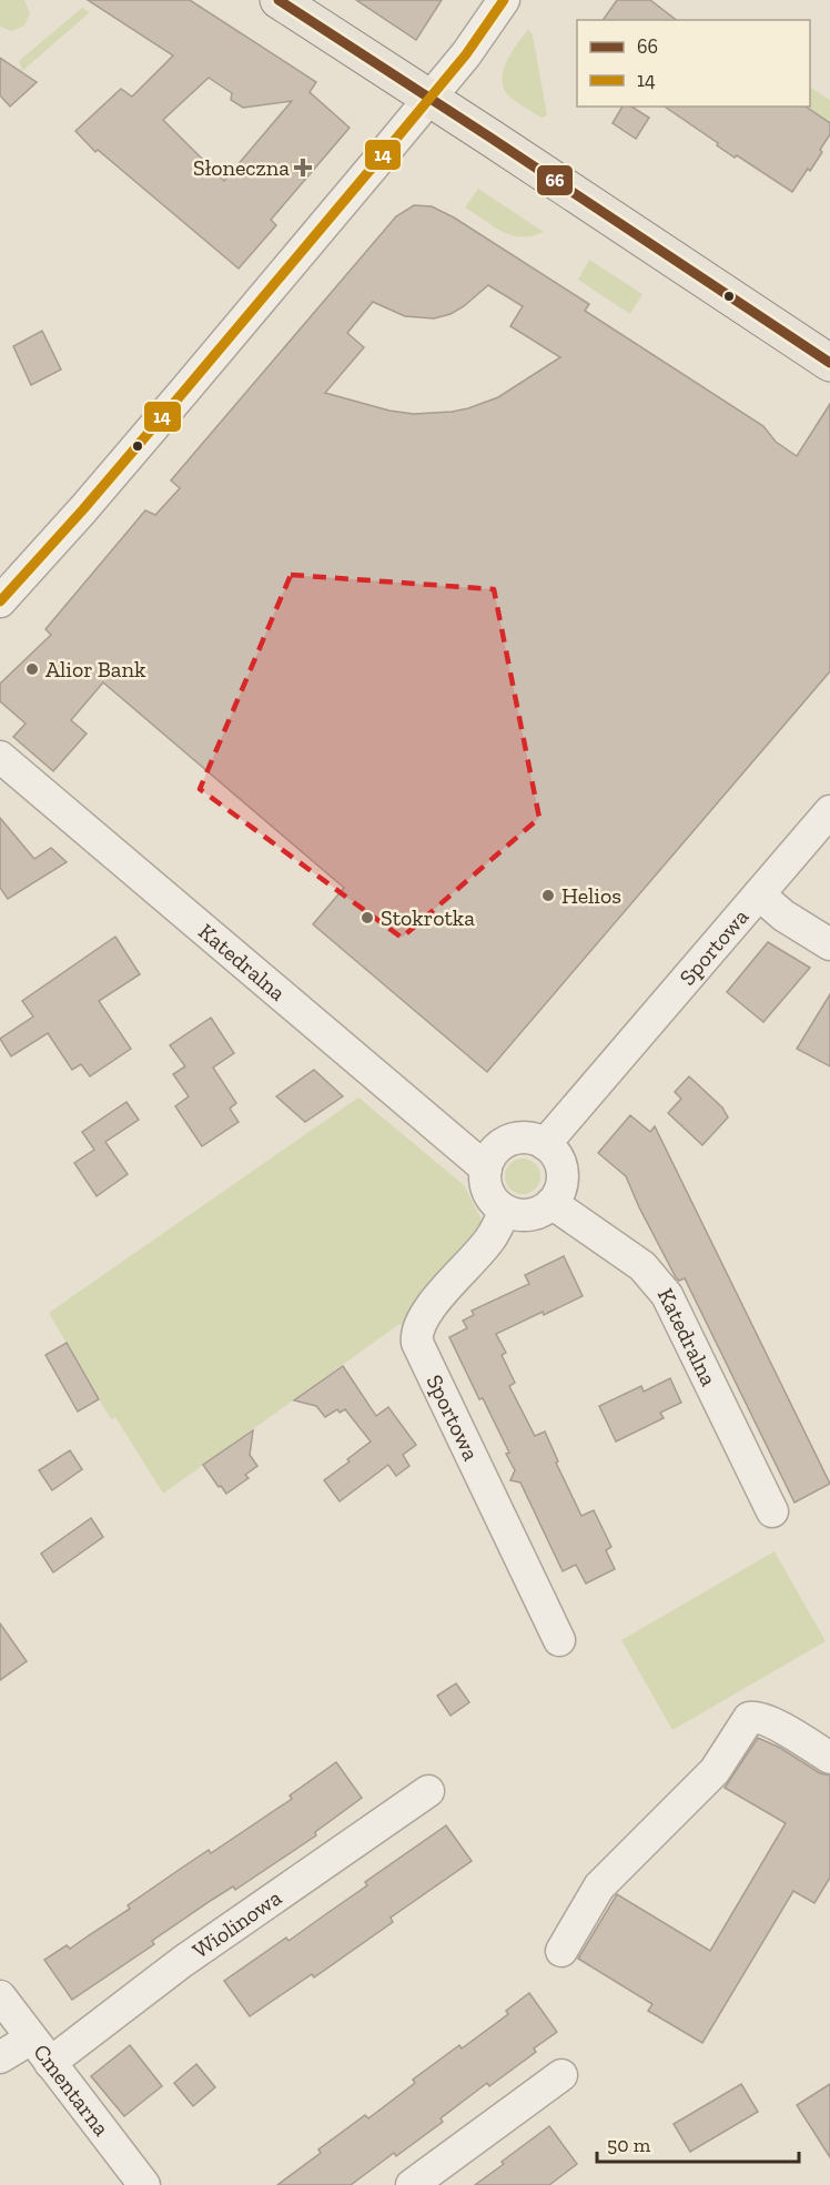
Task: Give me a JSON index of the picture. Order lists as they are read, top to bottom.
{
  "streets": {
    "street": [
      "Sportowa",
      "Katedralna",
      "Wiolinowa",
      "Cmentarna"
    ]
  },
  "crossings": [
    ["Sportowa", "Katedralna"],
    ["Wiolinowa", "Cmentarna"]
  ],
  "places": {
    "health": ["Słoneczna"],
    "other": ["Alior Bank", "Helios", "Stokrotka"]
  },
  "lines": ["transit line 66", "transit line 14"],
  "legend": ["66", "14"],
  "scale_bar": "50 m"
}
